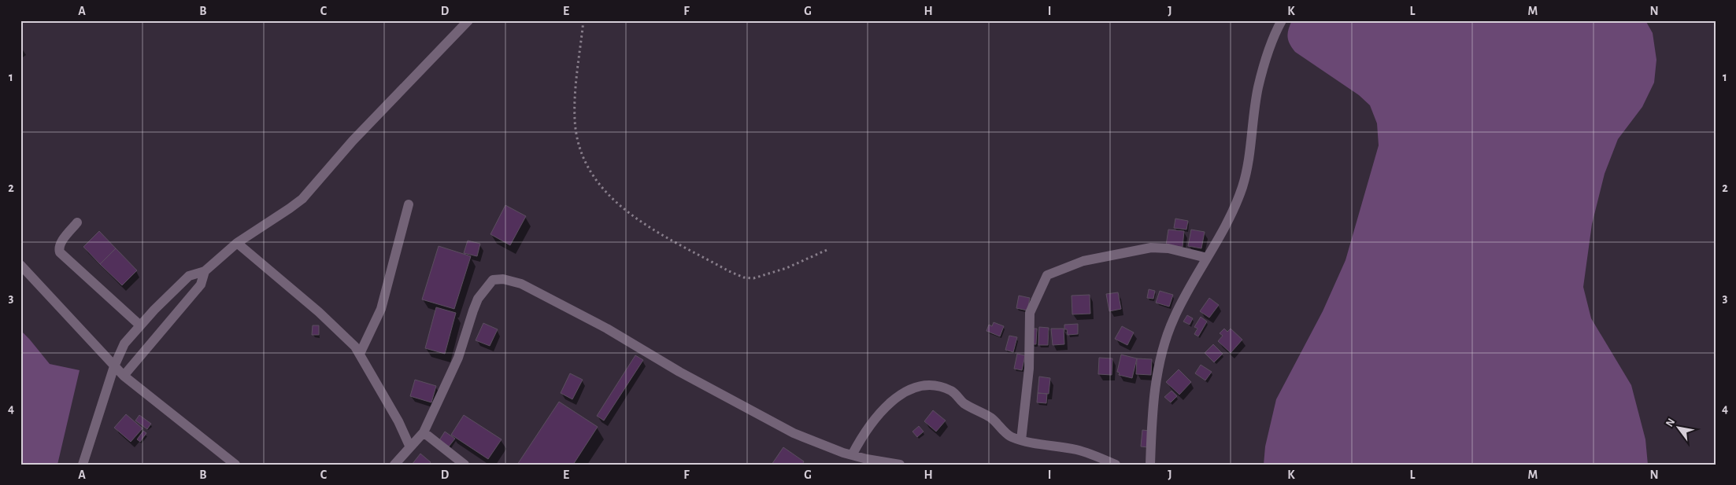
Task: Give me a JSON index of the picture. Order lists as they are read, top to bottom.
{
  "north": "top left",
  "grid": {
    "columns": [
      "A",
      "B",
      "C",
      "D",
      "E",
      "F",
      "G",
      "H",
      "I",
      "J",
      "K",
      "L",
      "M",
      "N"
    ],
    "rows": [
      "1",
      "2",
      "3",
      "4"
    ]
  }
}
